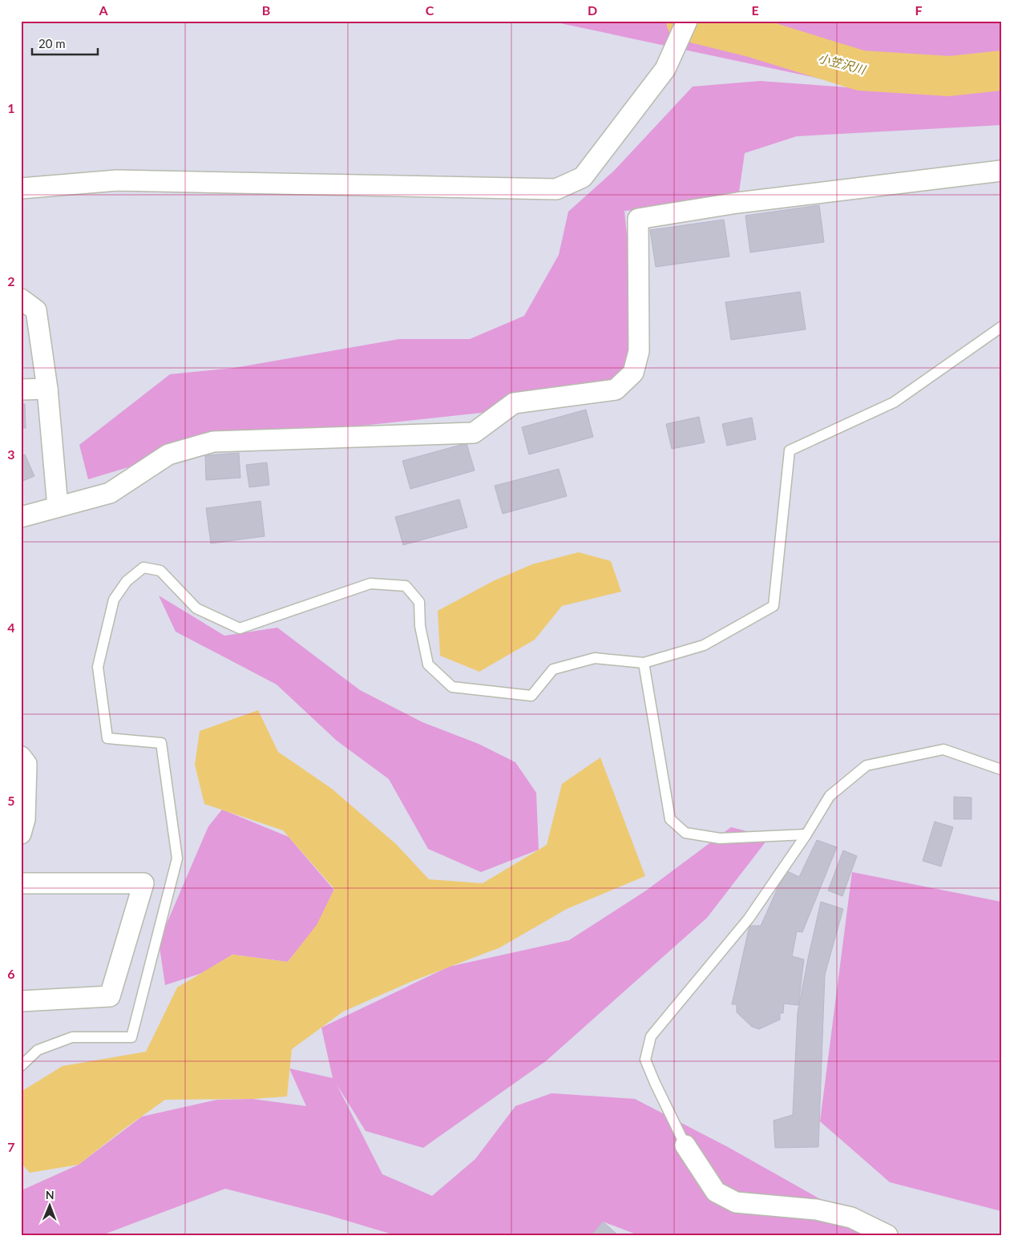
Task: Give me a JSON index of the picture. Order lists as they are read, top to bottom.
{
  "water": ["小笠沢川"],
  "scale_bar": "20 m",
  "north": "top",
  "grid": {
    "columns": [
      "A",
      "B",
      "C",
      "D",
      "E",
      "F"
    ],
    "rows": [
      "1",
      "2",
      "3",
      "4",
      "5",
      "6",
      "7"
    ]
  }
}
